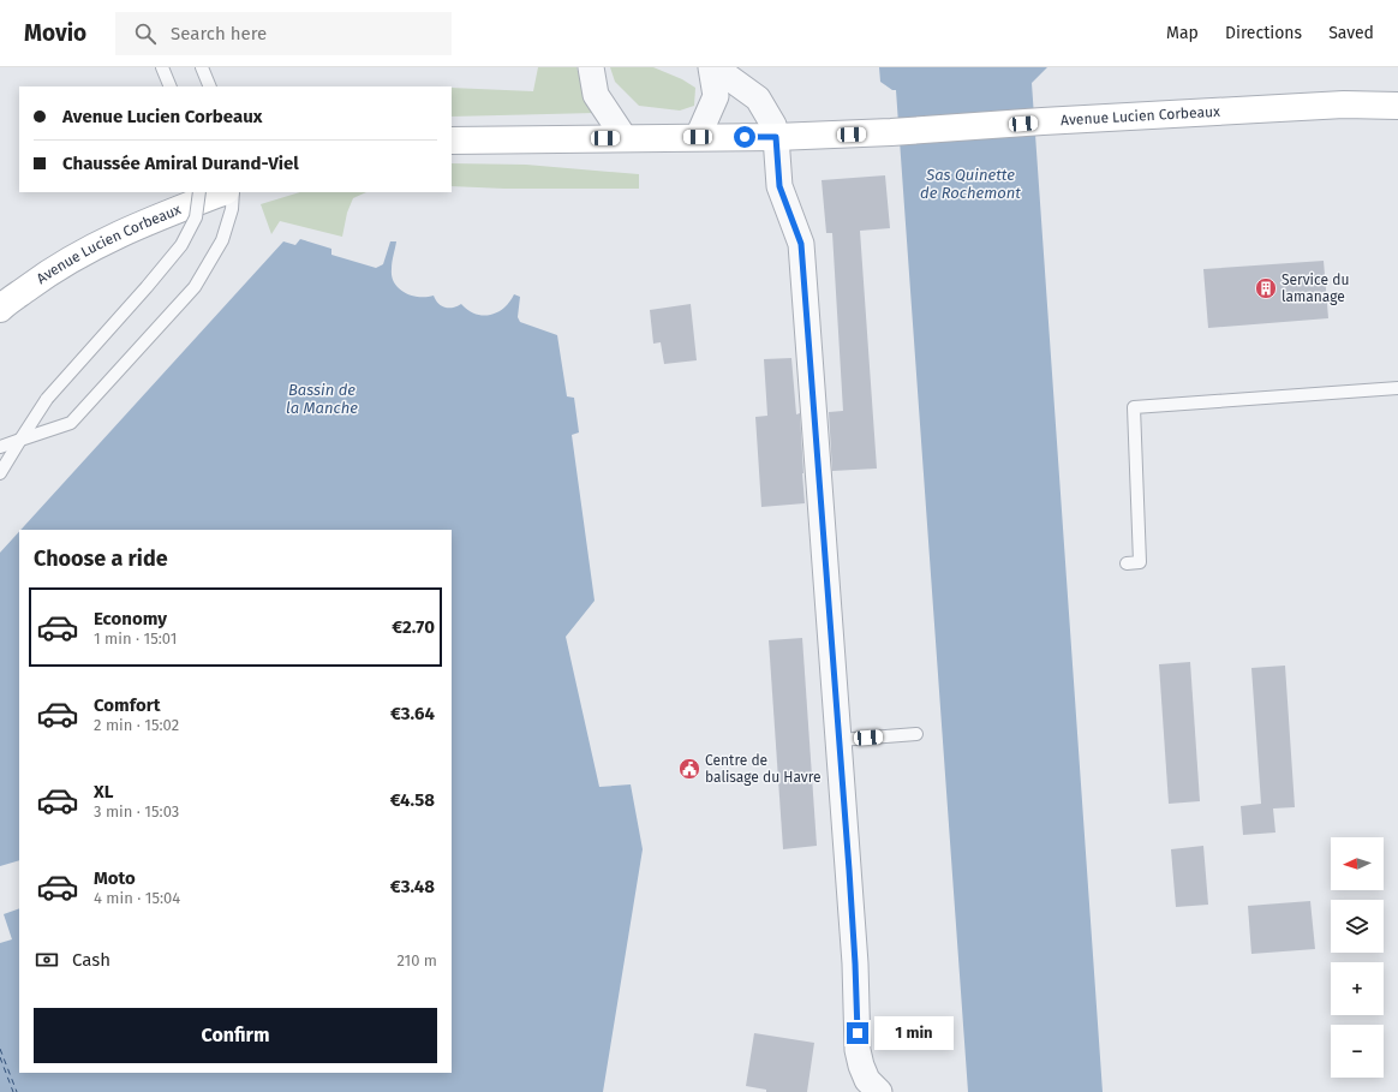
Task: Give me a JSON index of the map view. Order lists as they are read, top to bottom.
{
  "streets": {
    "main road": ["Avenue Lucien Corbeaux"]
  },
  "water": ["Sas Quinette de Rochemont", "Bassin de la Manche"],
  "places": {
    "building": ["Service du lamanage"],
    "public building": ["Centre de balisage du Havre"]
  },
  "north": "left",
  "page": {
    "header": "Movio",
    "search": "Search here",
    "nav": ["Map", "Directions", "Saved"],
    "banner": ["Avenue Lucien Corbeaux", "Chaussée Amiral Durand-Viel"],
    "heading": "Choose a ride",
    "list": [
      {
        "name": "Economy",
        "note": "1 min · 15:01",
        "value": "€2.70"
      },
      {
        "name": "Comfort",
        "note": "2 min · 15:02",
        "value": "€3.64"
      },
      {
        "name": "XL",
        "note": "3 min · 15:03",
        "value": "€4.58"
      },
      {
        "name": "Moto",
        "note": "4 min · 15:04",
        "value": "€3.48"
      }
    ],
    "map_buttons": ["+", "−"],
    "pay": ["Cash", "210 m"],
    "buttons": "Confirm",
    "bubble": "1 min"
  }
}
